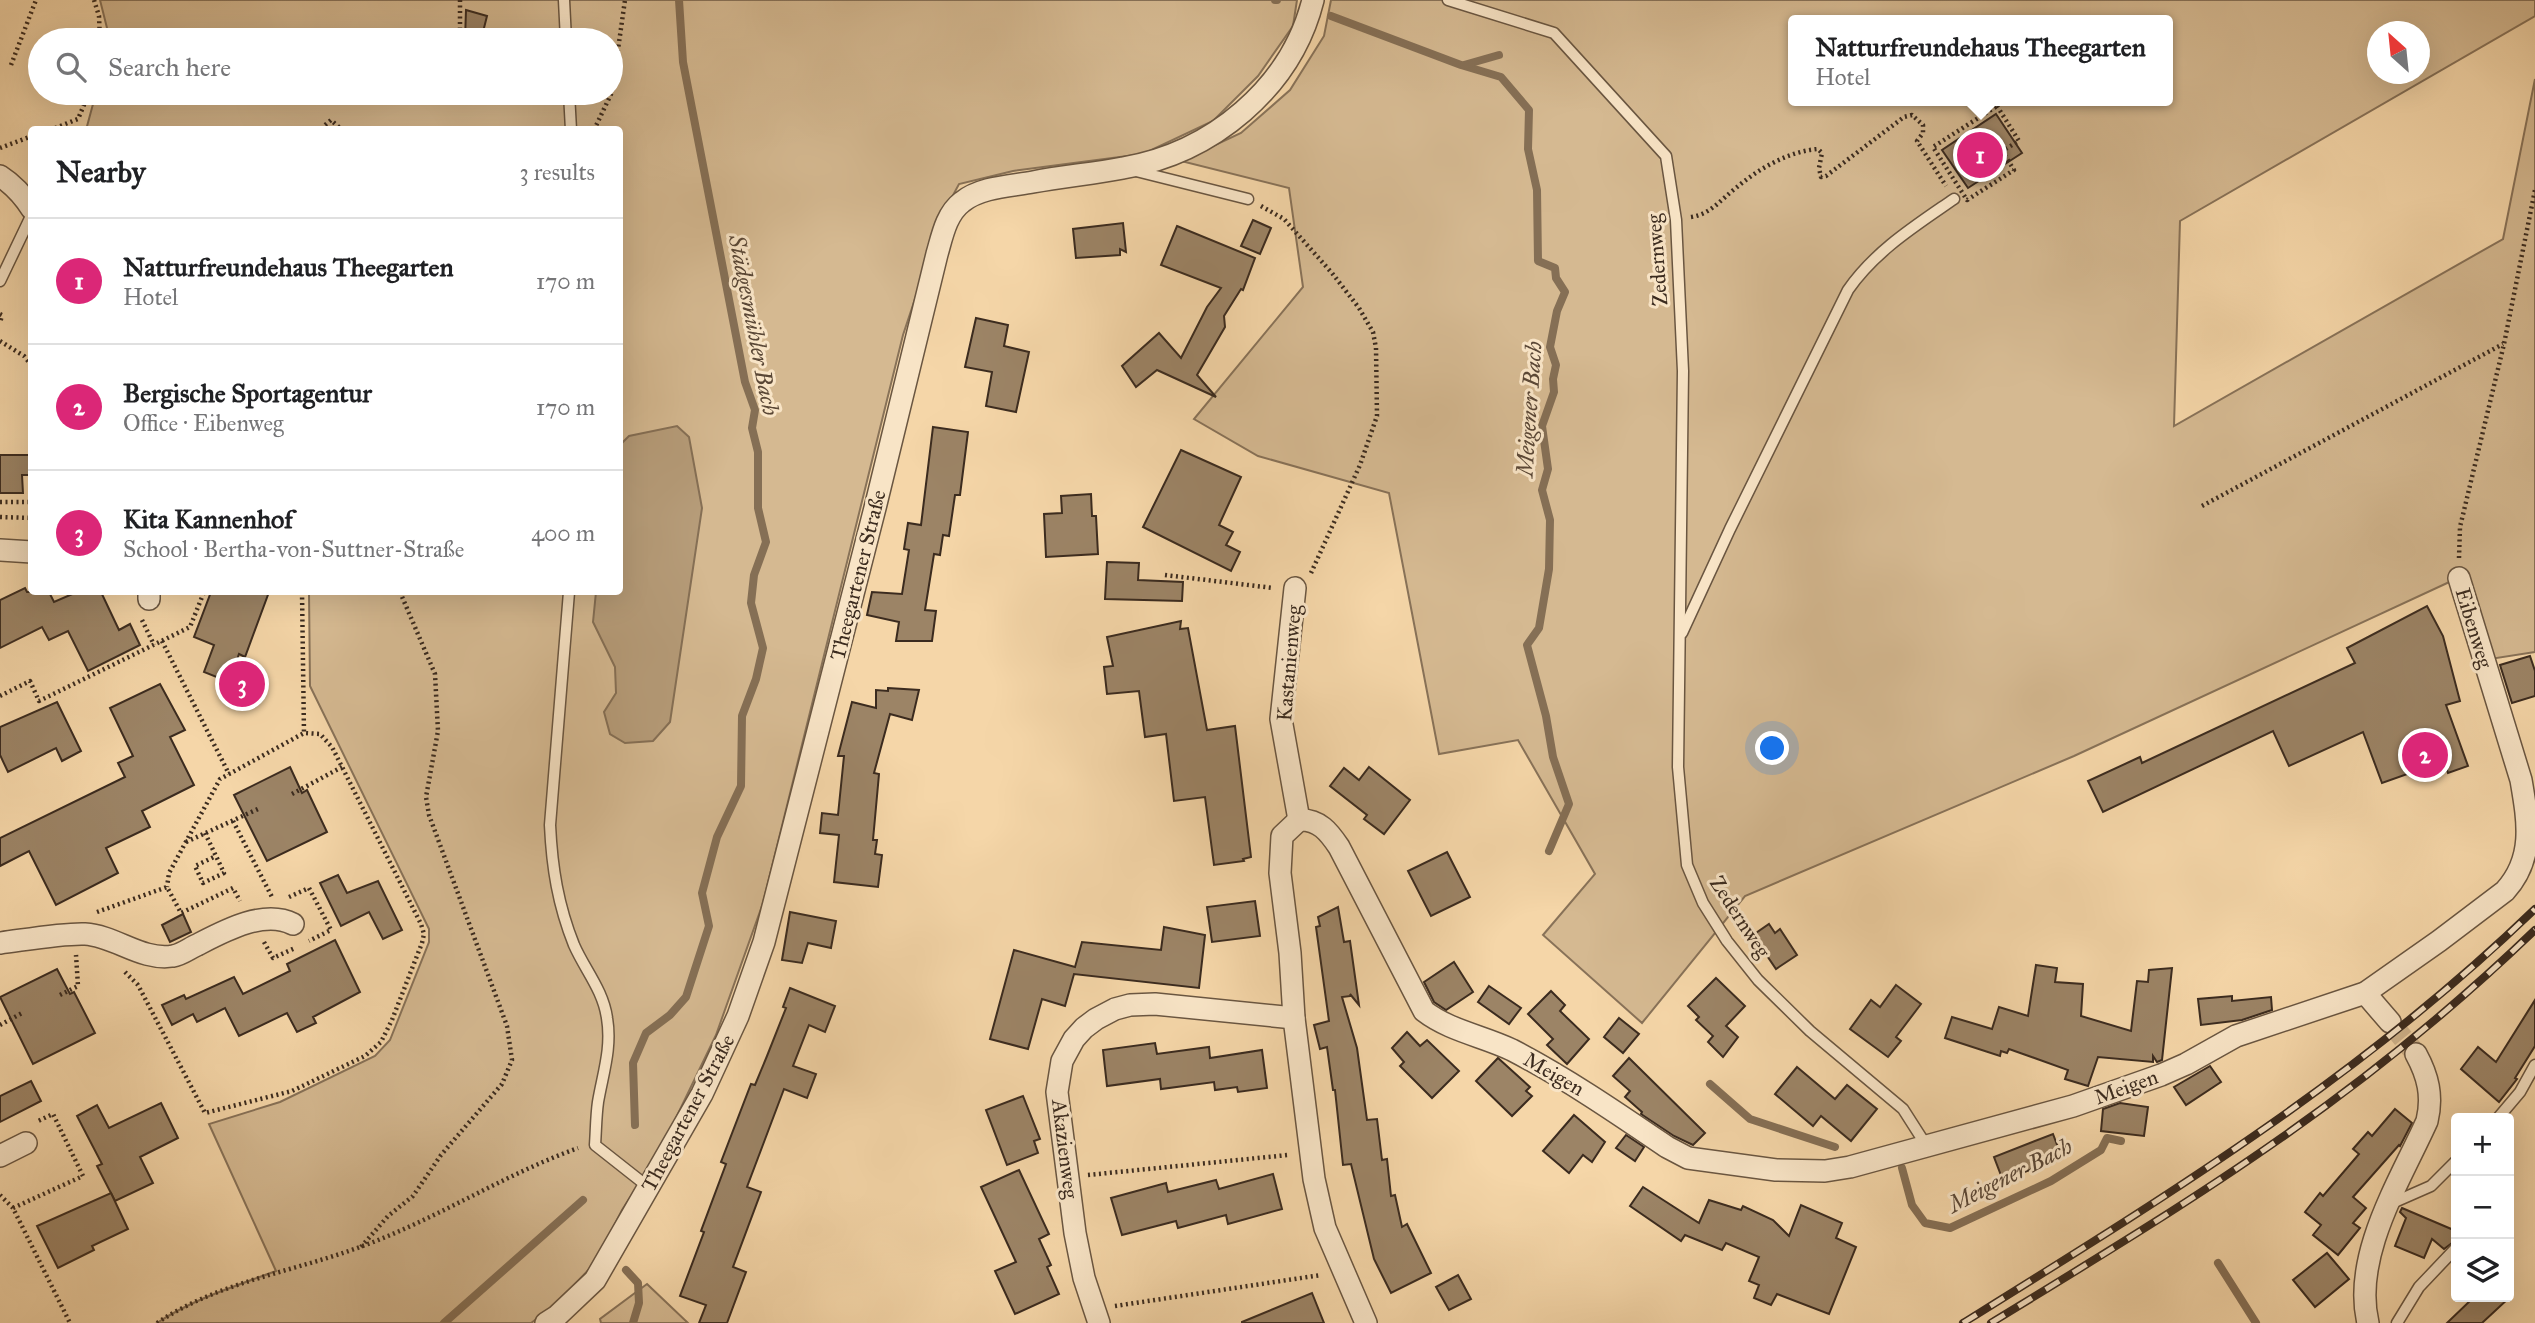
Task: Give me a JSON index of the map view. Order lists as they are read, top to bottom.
{
  "streets": {
    "street": [
      "Theegartener Straße",
      "Eibenweg",
      "Kastanienweg",
      "Meigen",
      "Akazienweg"
    ],
    "lane": ["Zedernweg"]
  },
  "crossings": [
    ["Zedernweg", "Meigen"],
    ["Eibenweg", "Meigen"],
    ["Kastanienweg", "Meigen"]
  ],
  "water": ["Städgesmühler Bach", "Meigener Bach"],
  "north": "top left",
  "page": {
    "popup": ["Natturfreundehaus Theegarten", "Hotel"],
    "search": "Search here",
    "heading": ["Nearby", "3 results"],
    "pins": ["1", "3", "2"],
    "list": [
      {
        "mark": "1",
        "name": "Natturfreundehaus Theegarten",
        "note": "Hotel",
        "value": "170 m"
      },
      {
        "mark": "2",
        "name": "Bergische Sportagentur",
        "note": "Office · Eibenweg",
        "value": "170 m"
      },
      {
        "mark": "3",
        "name": "Kita Kannenhof",
        "note": "School · Bertha-von-Suttner-Straße",
        "value": "400 m"
      }
    ],
    "map_buttons": ["+", "−"]
  }
}
